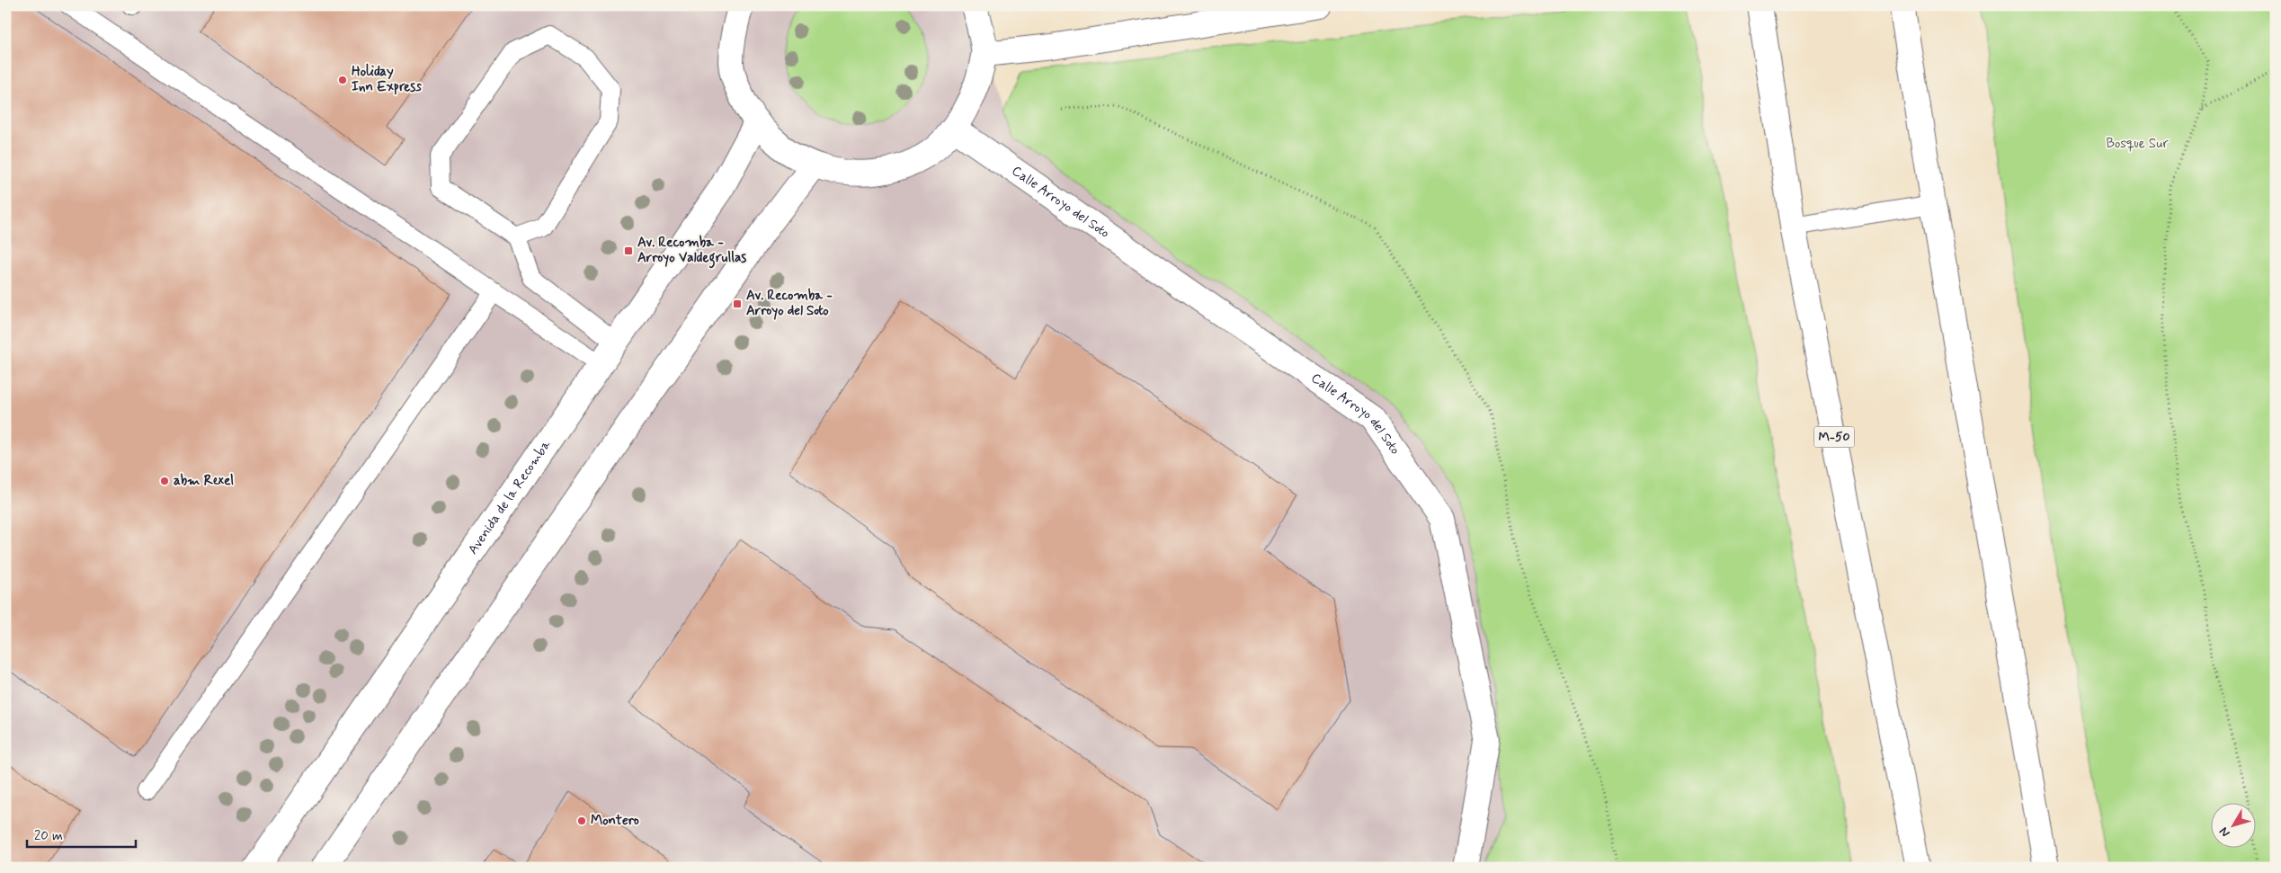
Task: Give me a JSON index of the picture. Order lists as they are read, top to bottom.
{
  "streets": {
    "main road": ["Calle Arroyo del Soto", "M-50", "Avenida de la Recomba"]
  },
  "parks": ["Bosque Sur"],
  "places": {
    "other": ["Holiday Inn Express", "abm Rexel", "Montero"],
    "transit": ["Av. Recomba - Arroyo Valdegrullas", "Av. Recomba - Arroyo del Soto"]
  },
  "scale_bar": "20 m",
  "north": "bottom left"
}
